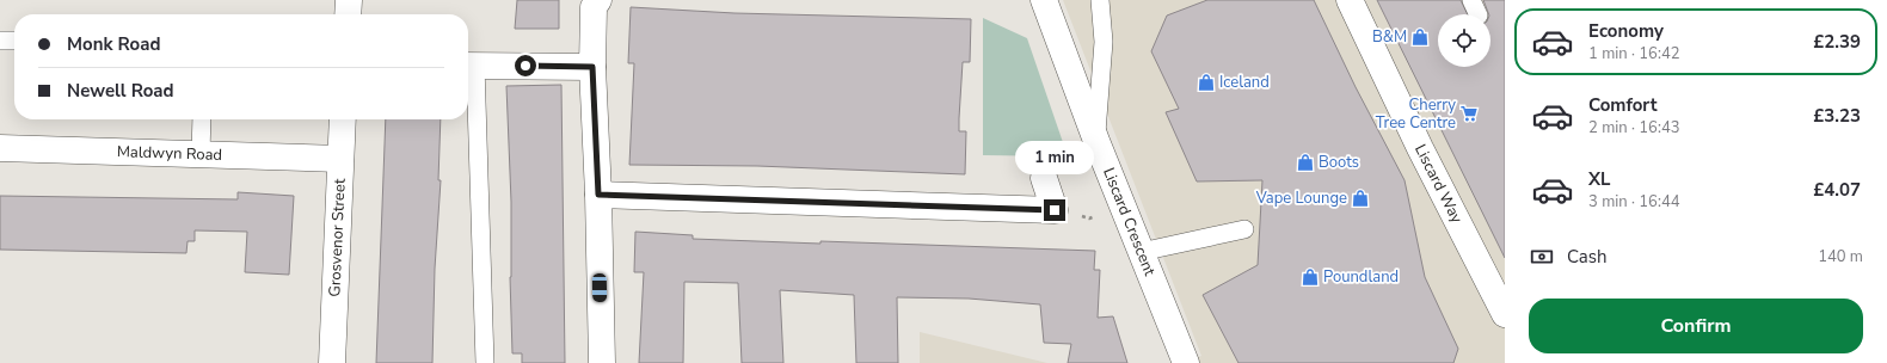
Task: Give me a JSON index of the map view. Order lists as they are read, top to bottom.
{
  "streets": {
    "street": [
      "Maldwyn Road",
      "Liscard Way",
      "Liscard Crescent",
      "Grosvenor Street"
    ]
  },
  "crossings": [
    ["Maldwyn Road", "Grosvenor Street"]
  ],
  "places": {
    "shop": [
      "B&M",
      "Iceland",
      "Boots",
      "Vape Lounge",
      "Poundland"
    ],
    "supermarket": ["Cherry Tree Centre"]
  },
  "page": {
    "list": [
      {
        "name": "Economy",
        "note": "1 min · 16:42",
        "value": "£2.39"
      },
      {
        "name": "Comfort",
        "note": "2 min · 16:43",
        "value": "£3.23"
      },
      {
        "name": "XL",
        "note": "3 min · 16:44",
        "value": "£4.07"
      }
    ],
    "banner": ["Monk Road", "Newell Road"],
    "bubble": "1 min",
    "pay": ["Cash", "140 m"],
    "buttons": "Confirm"
  }
}
